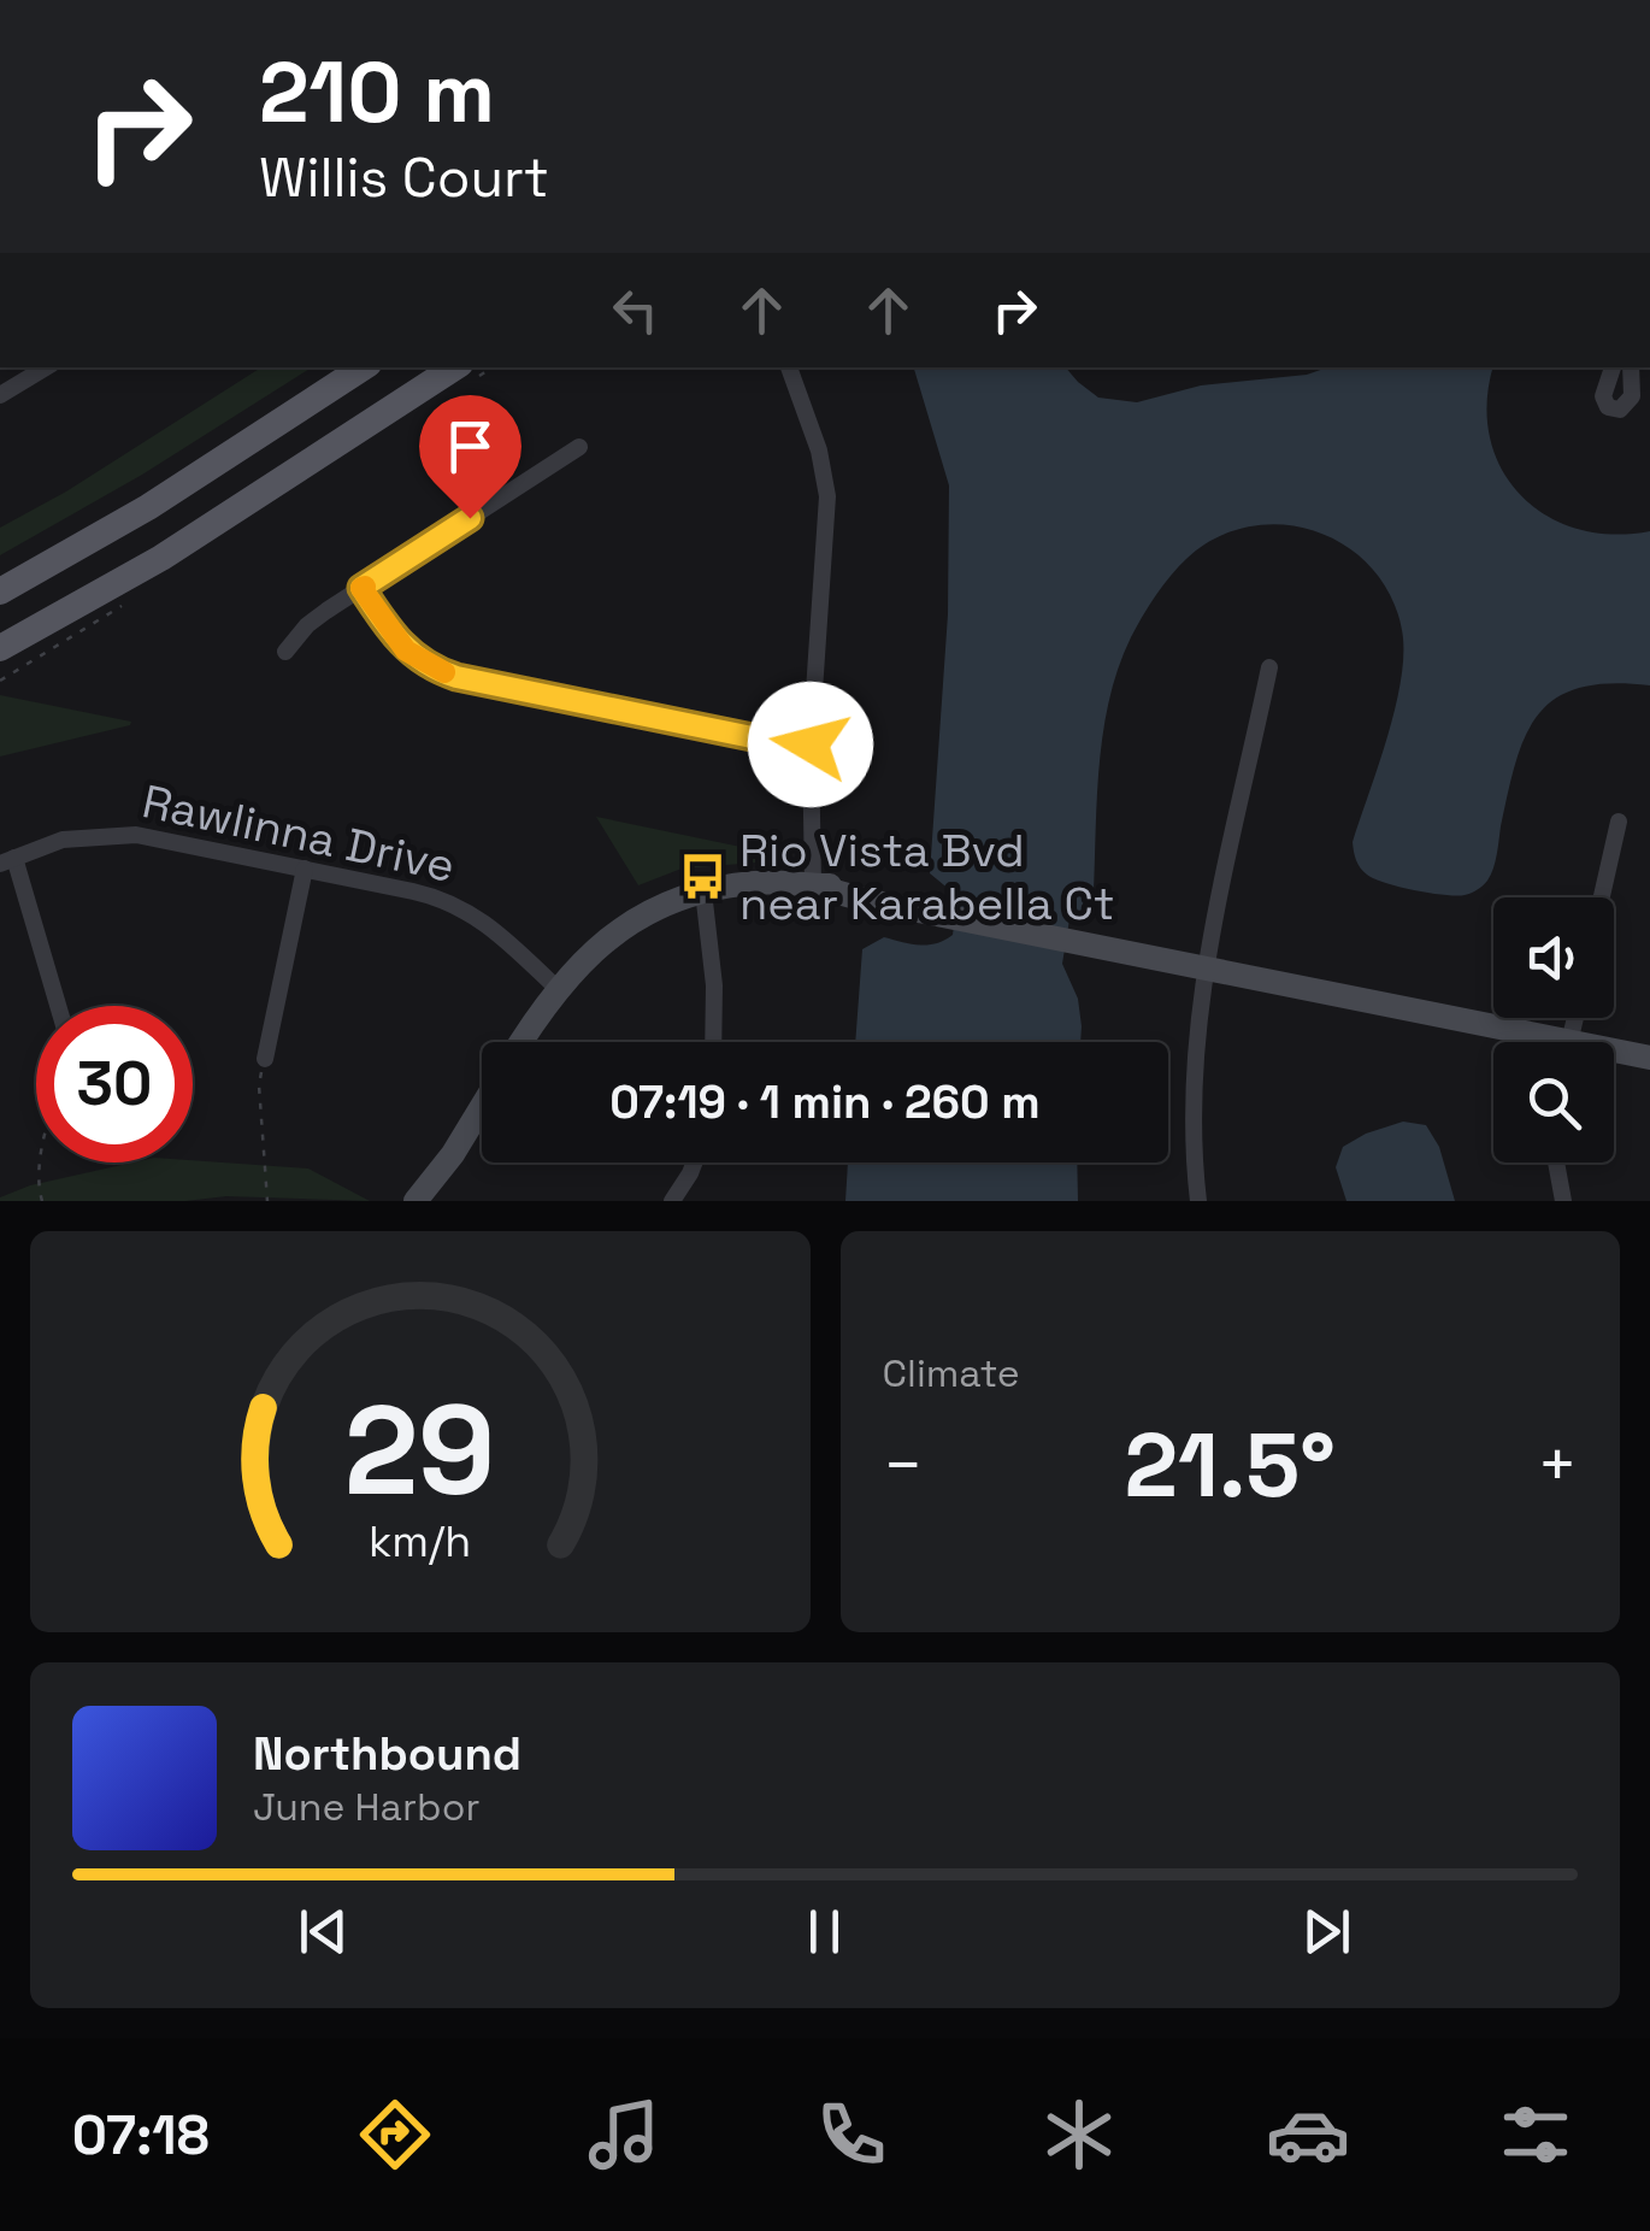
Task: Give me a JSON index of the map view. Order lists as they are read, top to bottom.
{
  "streets": {
    "street": ["Rawlinna Drive"]
  },
  "places": {
    "bus stop": ["Rio Vista Bvd near Karabella Ct"]
  },
  "page": {
    "turn": ["210 m", "Willis Court"],
    "limit": "30",
    "trip": "07:19 · 1 min · 260 m",
    "tile": "Climate",
    "heat": ["−", "21.5°", "+"],
    "song": ["Northbound", "June Harbor"],
    "tabs": "07:18",
    "gauge": ["29", "km/h"]
  }
}
